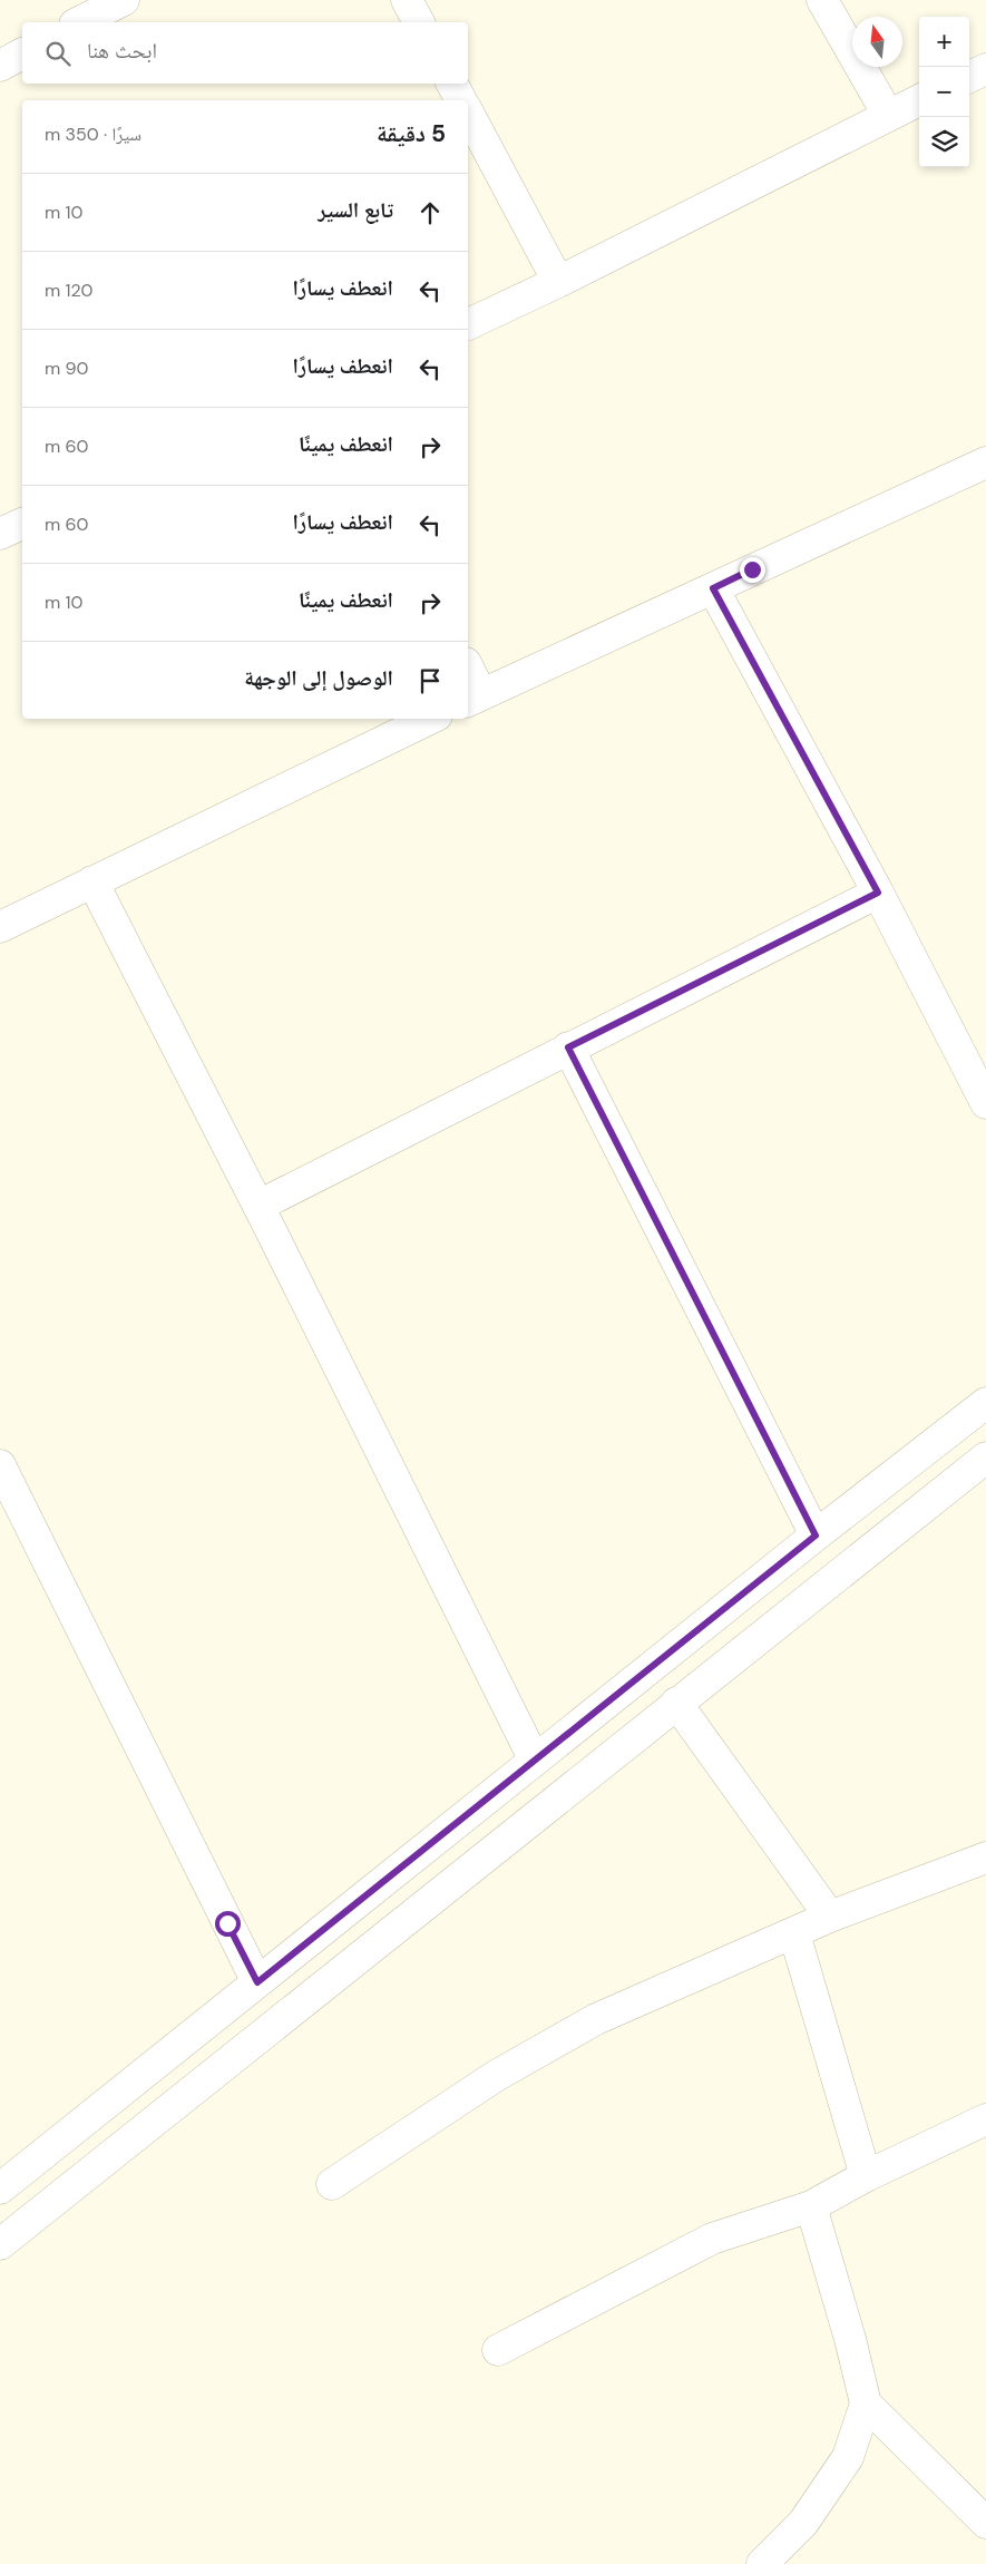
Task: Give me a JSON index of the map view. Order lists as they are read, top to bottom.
{
  "north": "top",
  "page": {
    "map_buttons": ["+", "−"],
    "search": "ابحث هنا",
    "heading": ["5 دقيقة", "سيرًا · 350 m"],
    "list": [
      ["تابع السير", "10 m"],
      ["انعطف يسارًا", "120 m"],
      ["انعطف يسارًا", "90 m"],
      ["انعطف يمينًا", "60 m"],
      ["انعطف يسارًا", "60 m"],
      ["انعطف يمينًا", "10 m"],
      "الوصول إلى الوجهة"
    ]
  }
}
